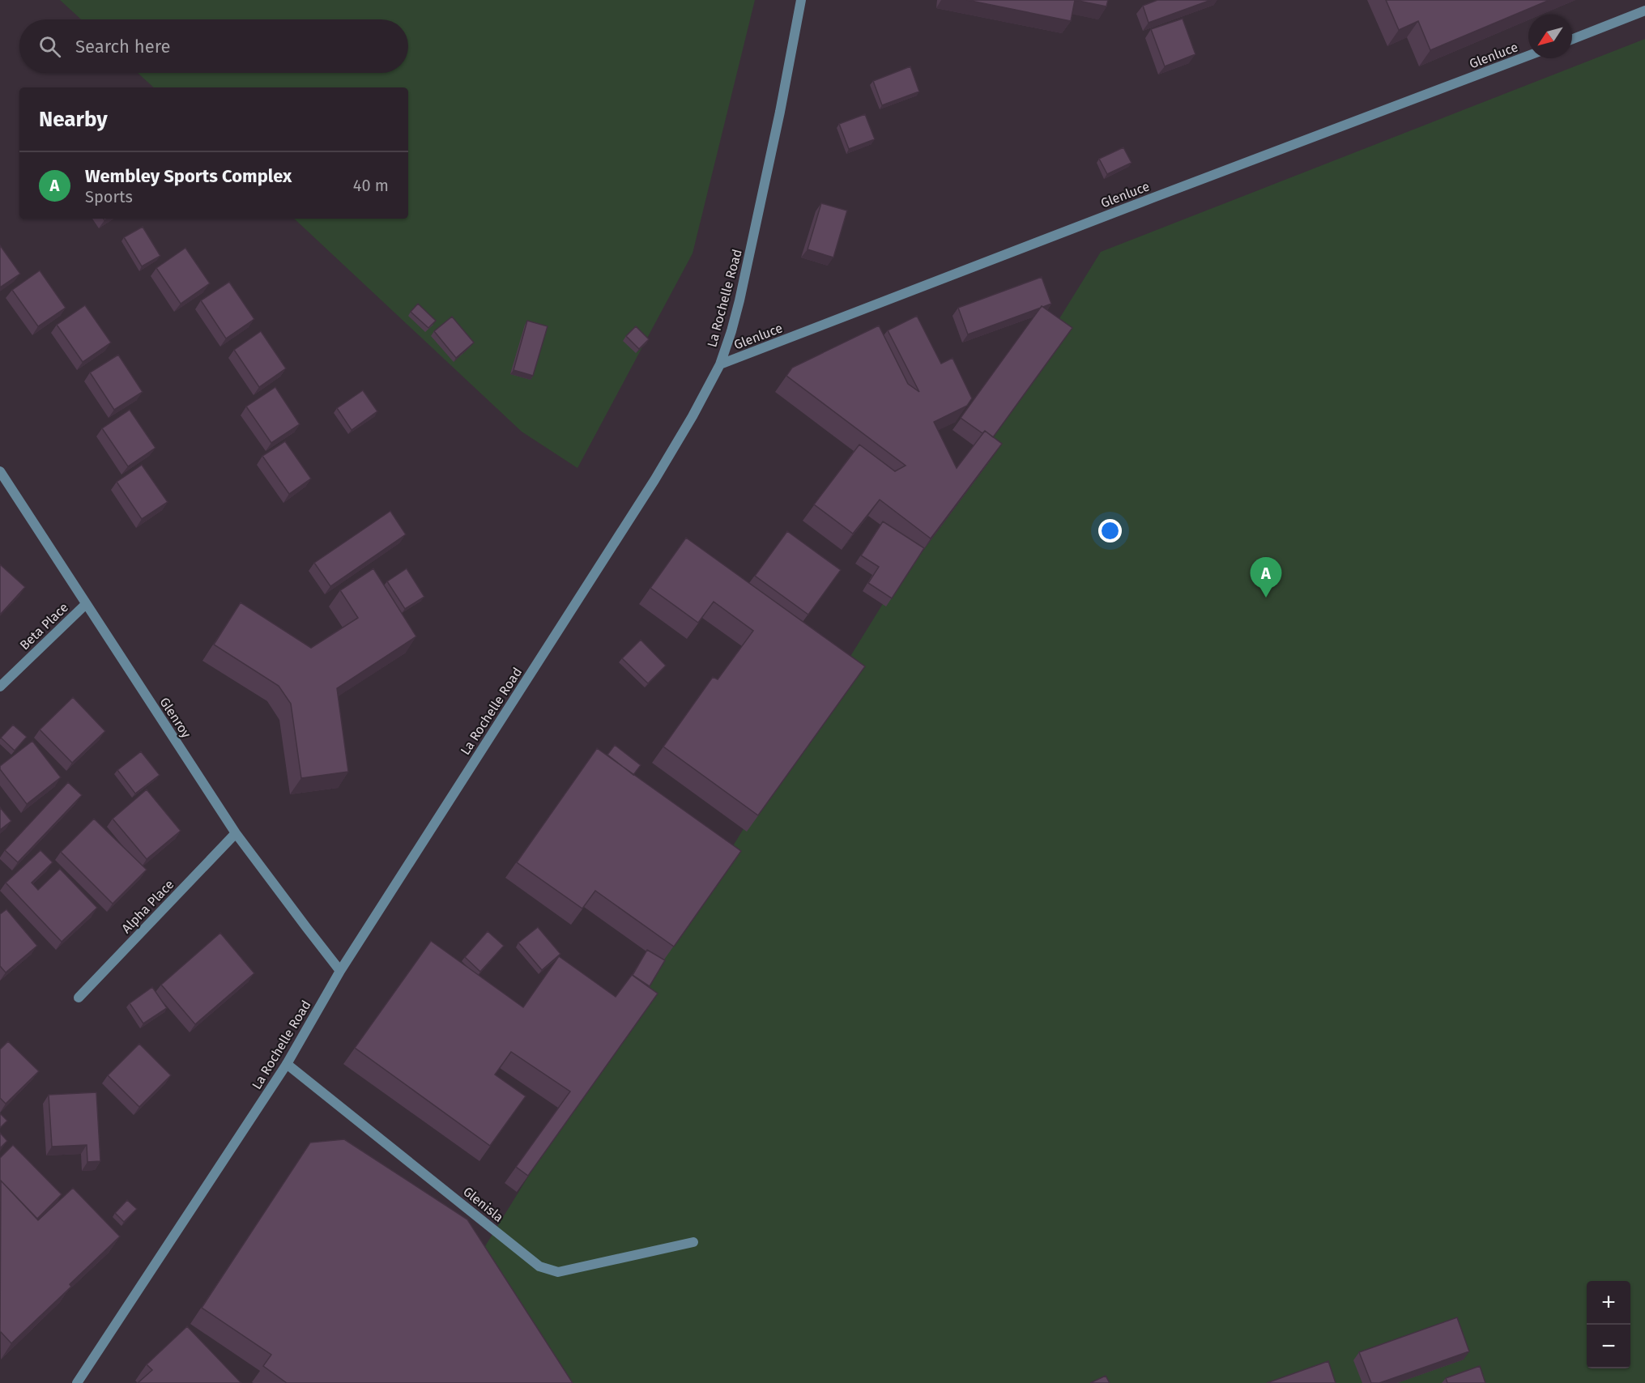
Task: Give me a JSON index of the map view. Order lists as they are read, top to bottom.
{
  "streets": {
    "street": [
      "Glenluce",
      "La Rochelle Road",
      "Beta Place",
      "Glenroy",
      "Alpha Place",
      "Glenisla"
    ]
  },
  "crossings": [
    ["Glenluce", "La Rochelle Road"],
    ["La Rochelle Road", "Glenroy"],
    ["La Rochelle Road", "Glenisla"],
    ["Beta Place", "Glenroy"],
    ["Glenroy", "Alpha Place"]
  ],
  "north": "bottom left",
  "page": {
    "search": "Search here",
    "heading": "Nearby",
    "list": [
      {
        "mark": "A",
        "name": "Wembley Sports Complex",
        "note": "Sports",
        "value": "40 m"
      }
    ],
    "pins": "A",
    "map_buttons": ["+", "−"]
  }
}
